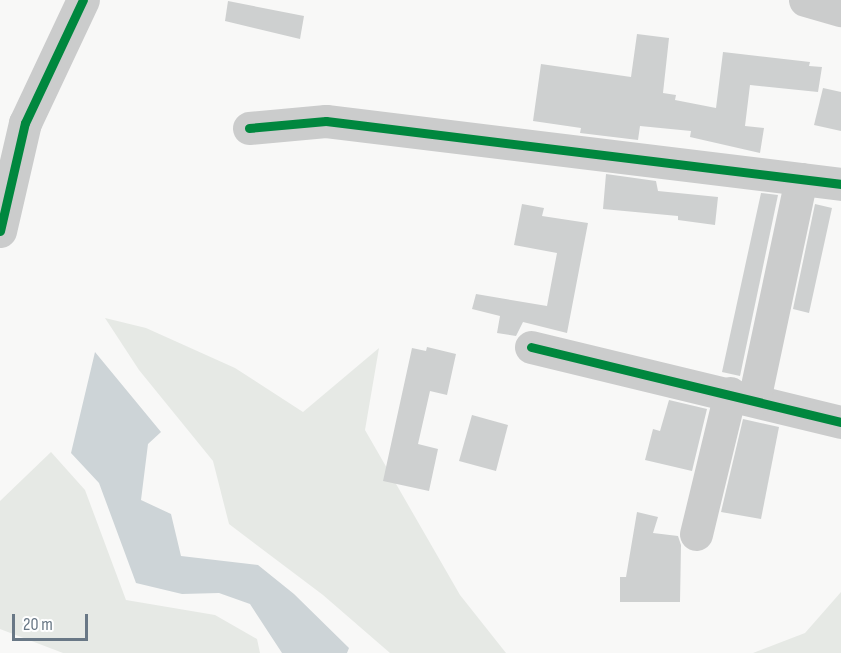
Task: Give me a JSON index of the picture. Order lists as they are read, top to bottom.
{
  "scale_bar": "20 m"
}
